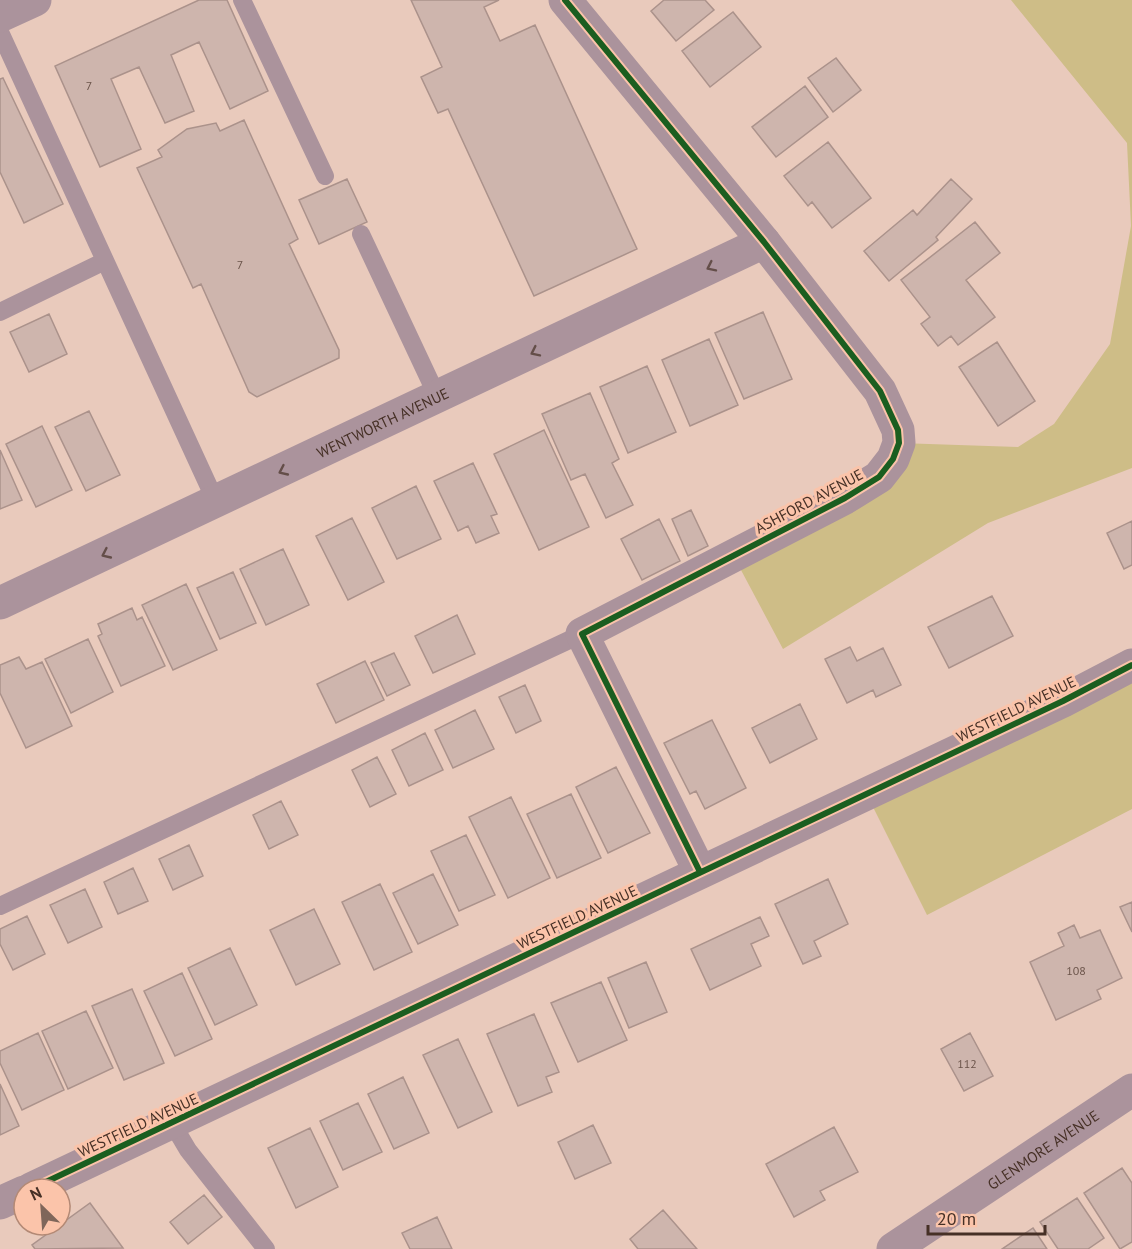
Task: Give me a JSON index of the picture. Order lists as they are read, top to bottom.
{
  "streets": {
    "street": [
      "WENTWORTH AVENUE",
      "ASHFORD AVENUE",
      "WESTFIELD AVENUE",
      "GLENMORE AVENUE"
    ]
  },
  "crossings": [
    ["WENTWORTH AVENUE", "ASHFORD AVENUE"]
  ],
  "one_way": ["WENTWORTH AVENUE"],
  "house_numbers": [
    "7",
    "7",
    "108",
    "112"
  ],
  "scale_bar": "20 m",
  "north": "top left"
}
